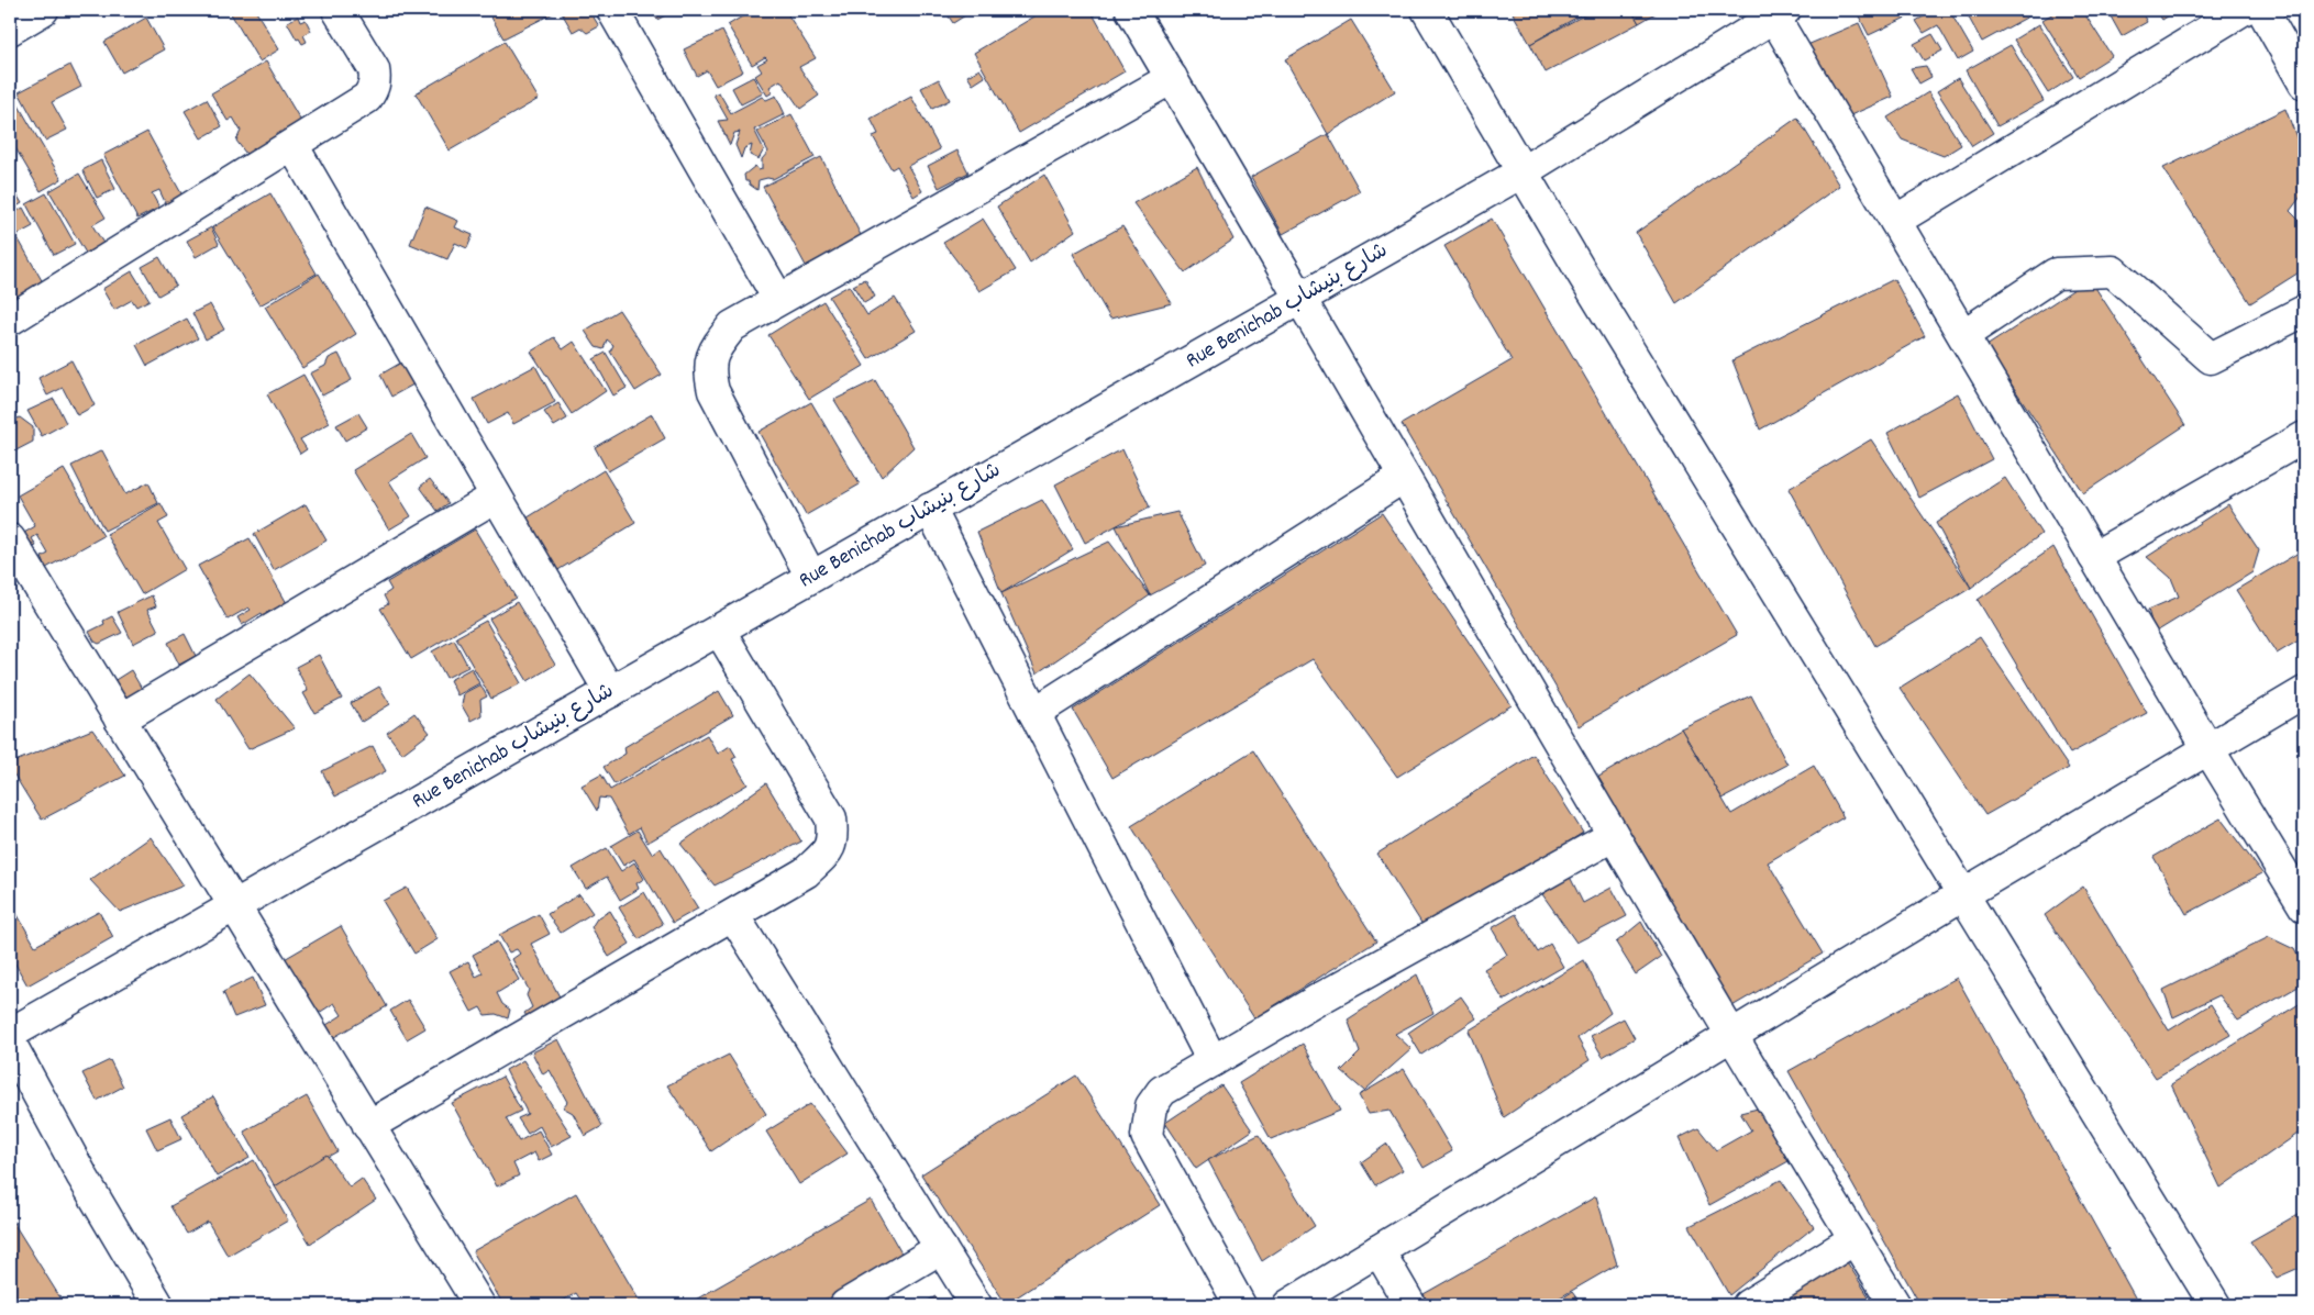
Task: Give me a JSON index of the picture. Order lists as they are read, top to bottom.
{
  "streets": {
    "street": ["Rue Benichab شارع بنيشاب"]
  }
}
